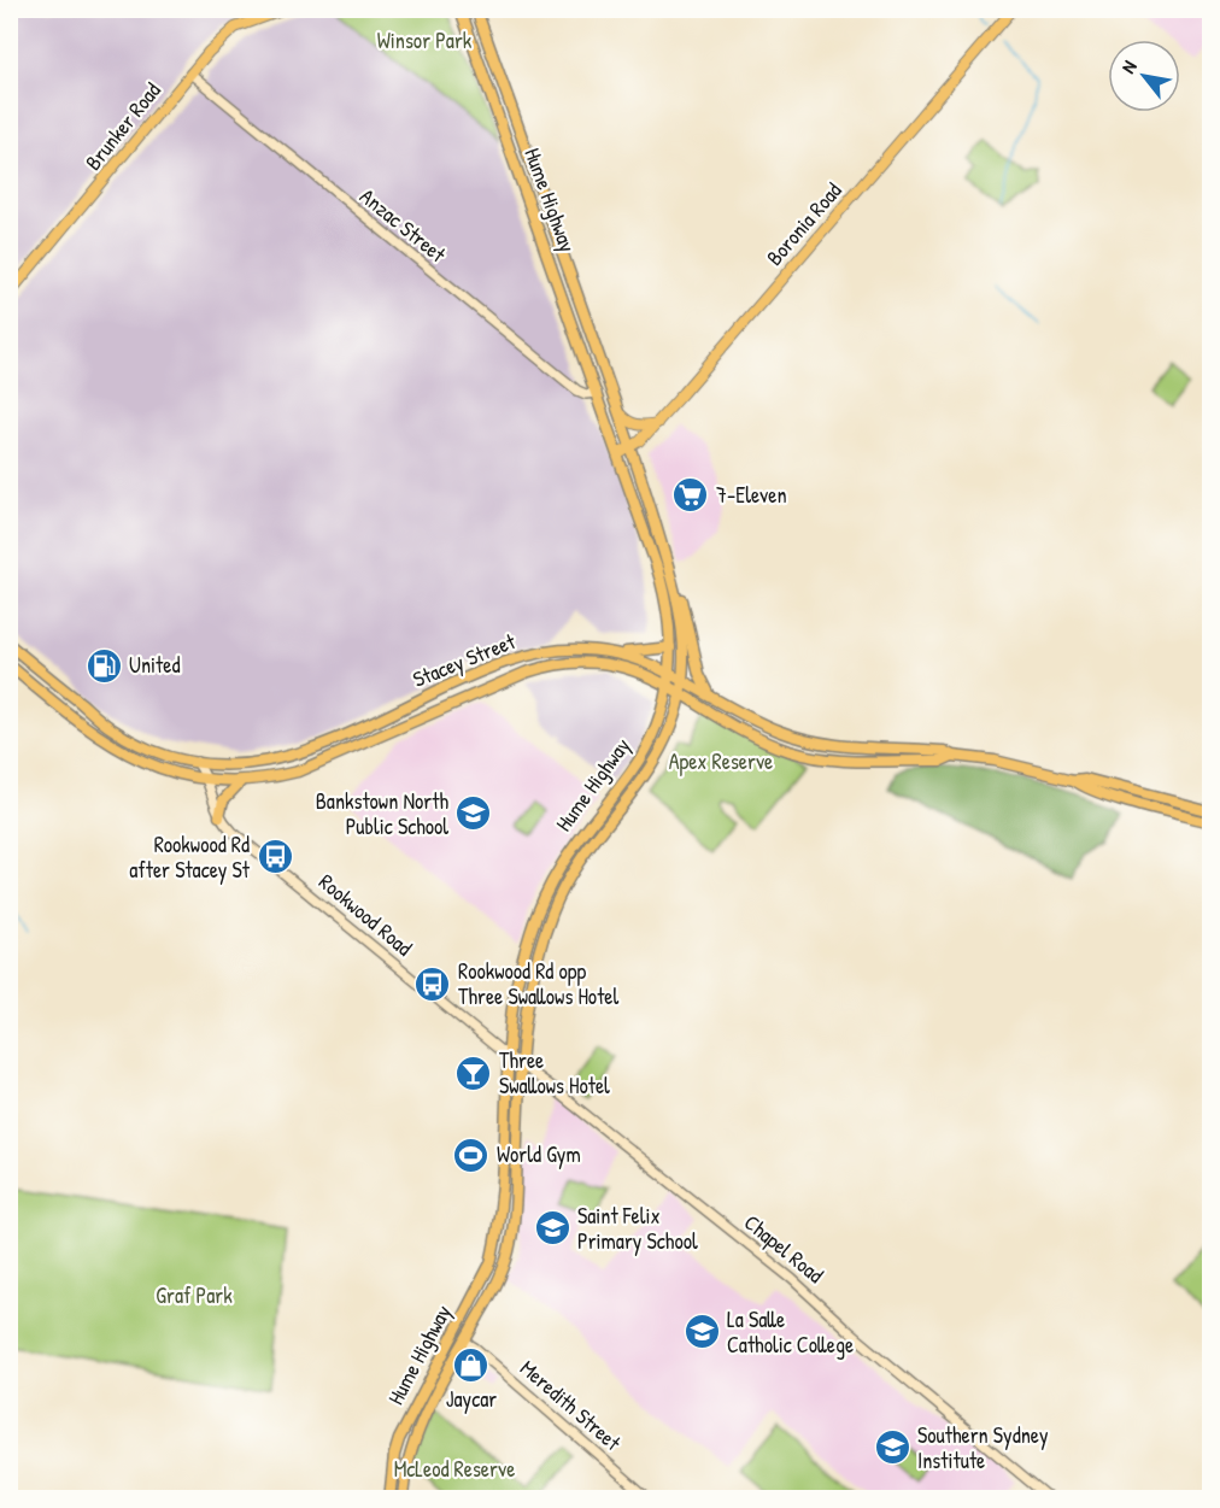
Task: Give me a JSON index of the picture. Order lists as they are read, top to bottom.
{
  "streets": {
    "highway": ["Hume Highway", "Stacey Street"],
    "main road": [
      "Brunker Road",
      "Boronia Road",
      "Anzac Street",
      "Rookwood Road",
      "Chapel Road",
      "Meredith Street"
    ]
  },
  "crossings": [
    ["Brunker Road", "Anzac Street"],
    ["Hume Highway", "Boronia Road"],
    ["Hume Highway", "Anzac Street"],
    ["Hume Highway", "Stacey Street"],
    ["Hume Highway", "Rookwood Road"],
    ["Hume Highway", "Chapel Road"],
    ["Hume Highway", "Meredith Street"],
    ["Stacey Street", "Rookwood Road"],
    ["Rookwood Road", "Chapel Road"]
  ],
  "parks": [
    "Winsor Park",
    "Apex Reserve",
    "Graf Park",
    "McLeod Reserve"
  ],
  "places": {
    "supermarket": ["7-Eleven"],
    "fuel station": ["United"],
    "school or university": [
      "Bankstown North Public School",
      "Saint Felix Primary School",
      "La Salle Catholic College",
      "Southern Sydney Institute"
    ],
    "bus stop": ["Rookwood Rd after Stacey St", "Rookwood Rd opp Three Swallows Hotel"],
    "bar": ["Three Swallows Hotel"],
    "sports": ["World Gym"],
    "shop": ["Jaycar"]
  },
  "north": "top left"
}
